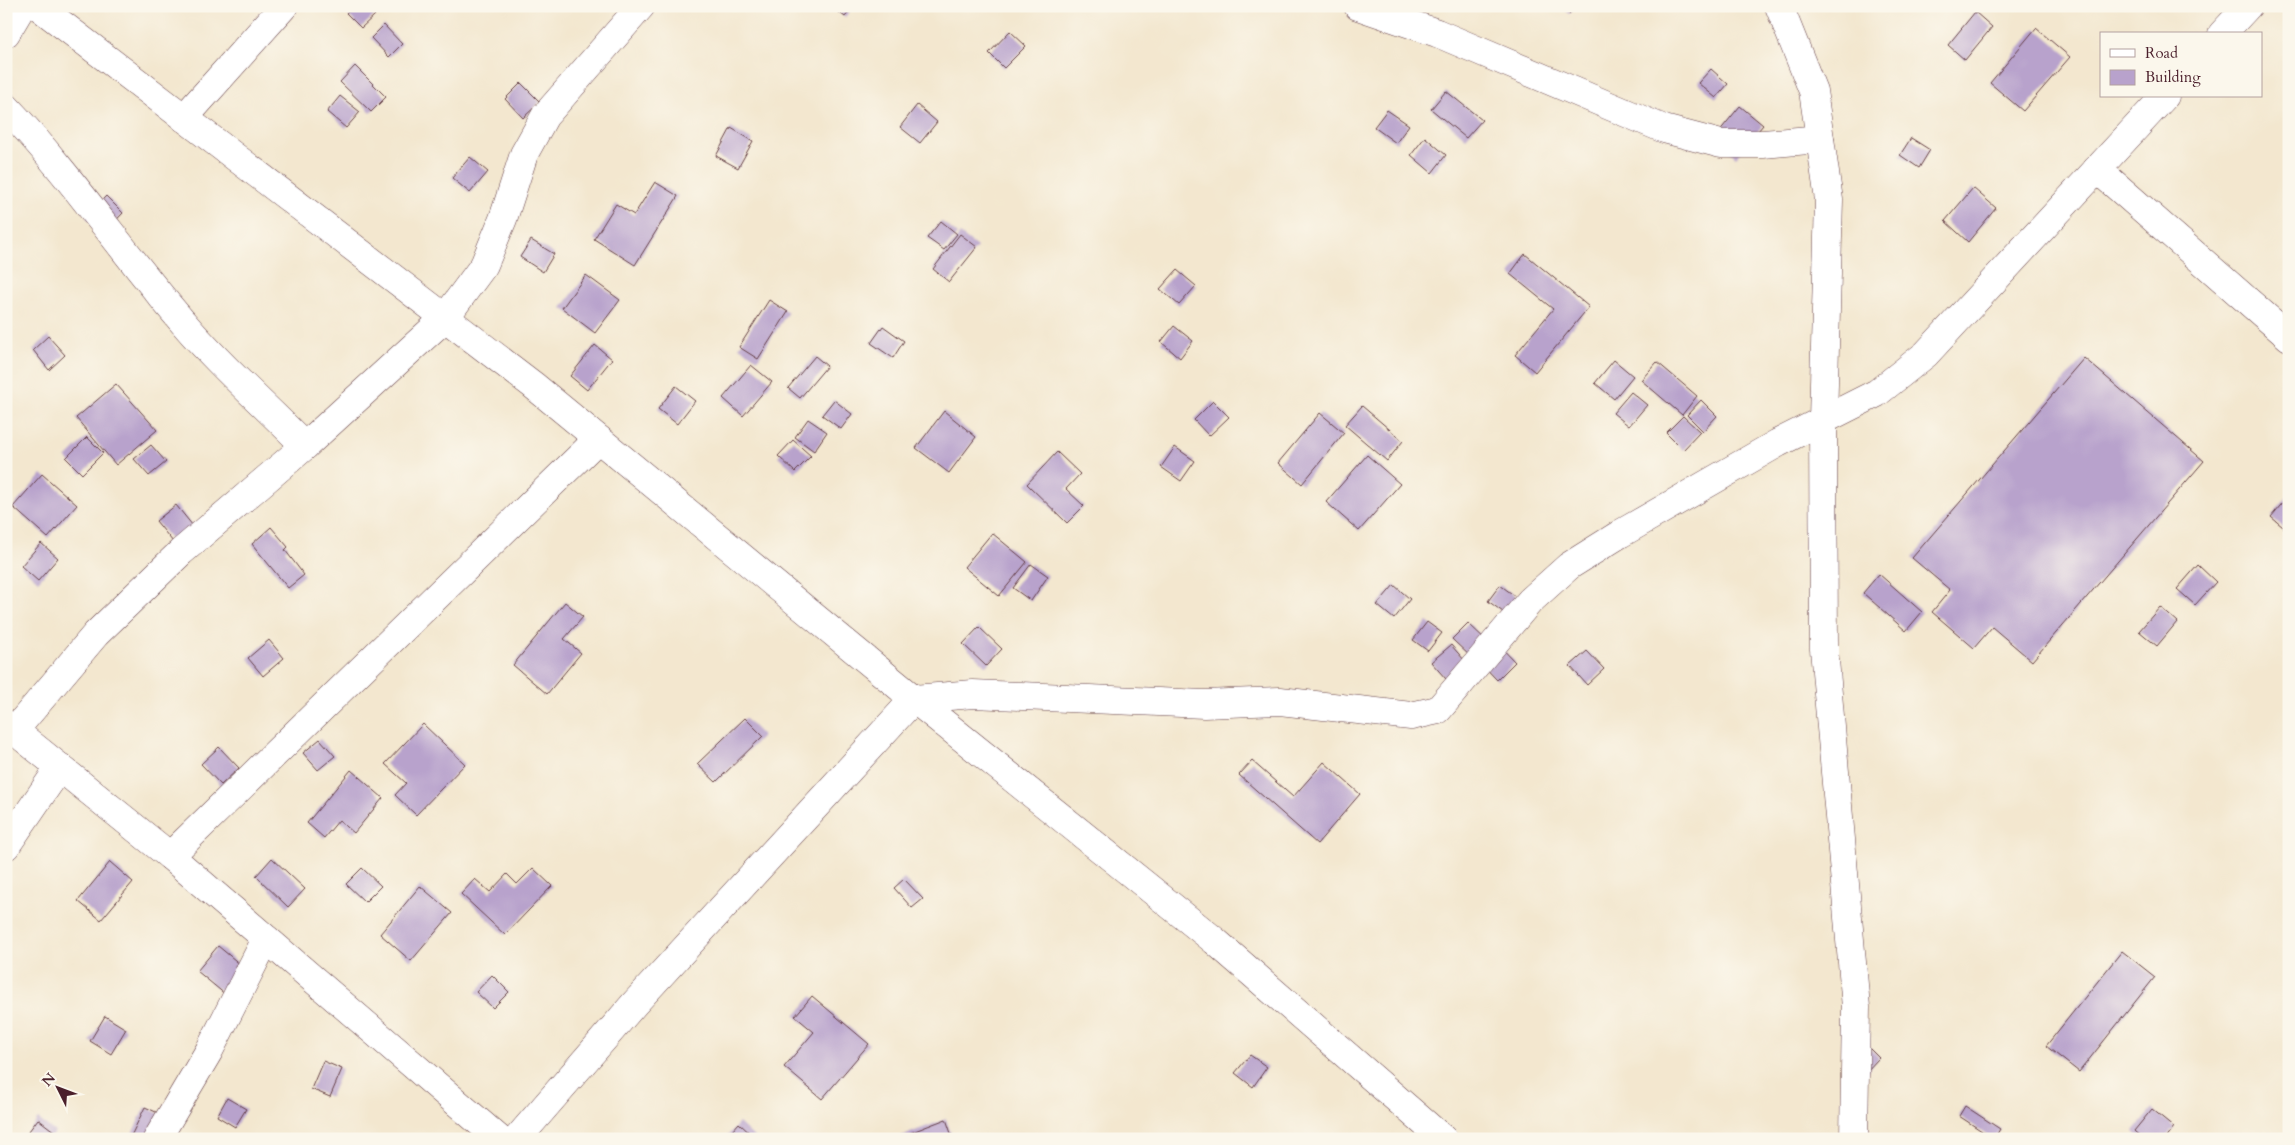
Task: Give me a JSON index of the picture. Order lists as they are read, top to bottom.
{
  "legend": ["Road", "Building"],
  "north": "top left"
}
